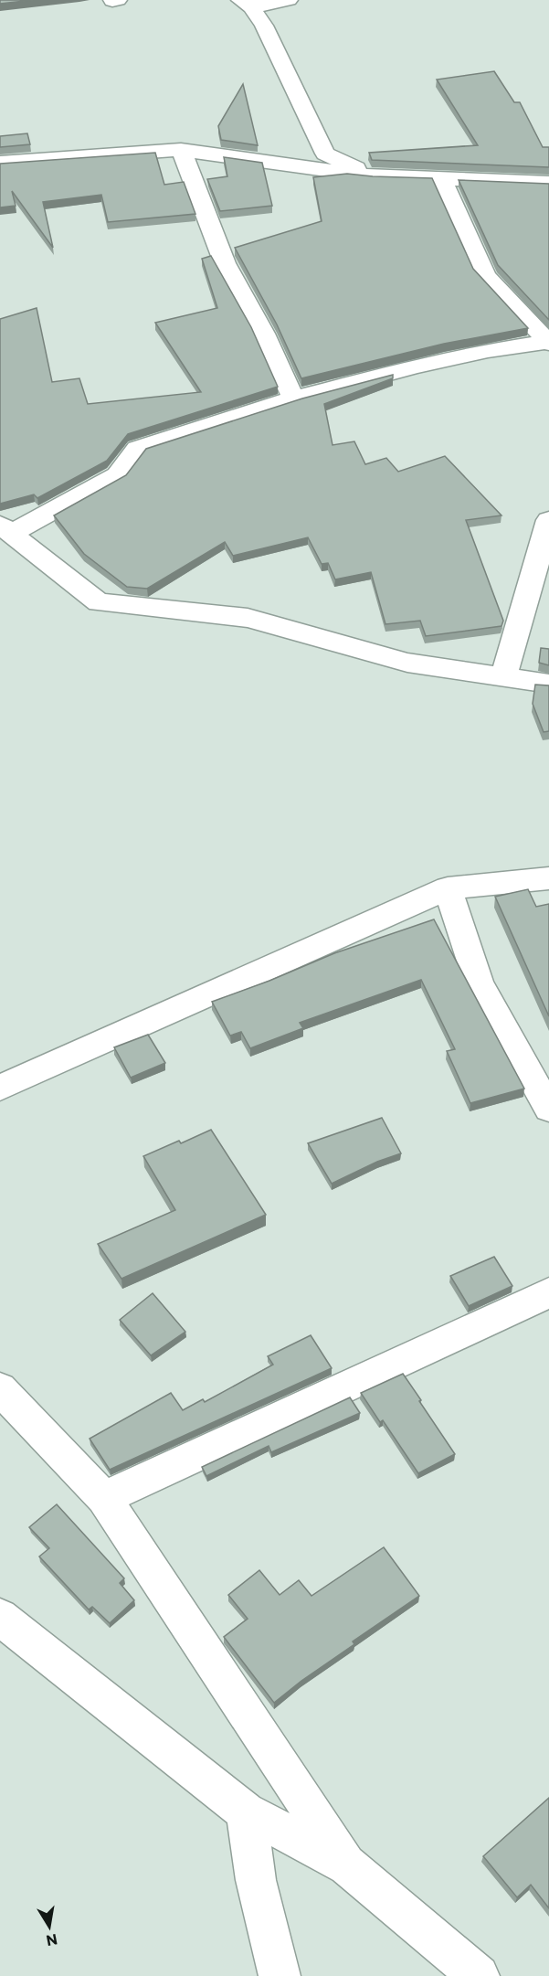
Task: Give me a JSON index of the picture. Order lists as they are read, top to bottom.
{
  "north": "bottom"
}
